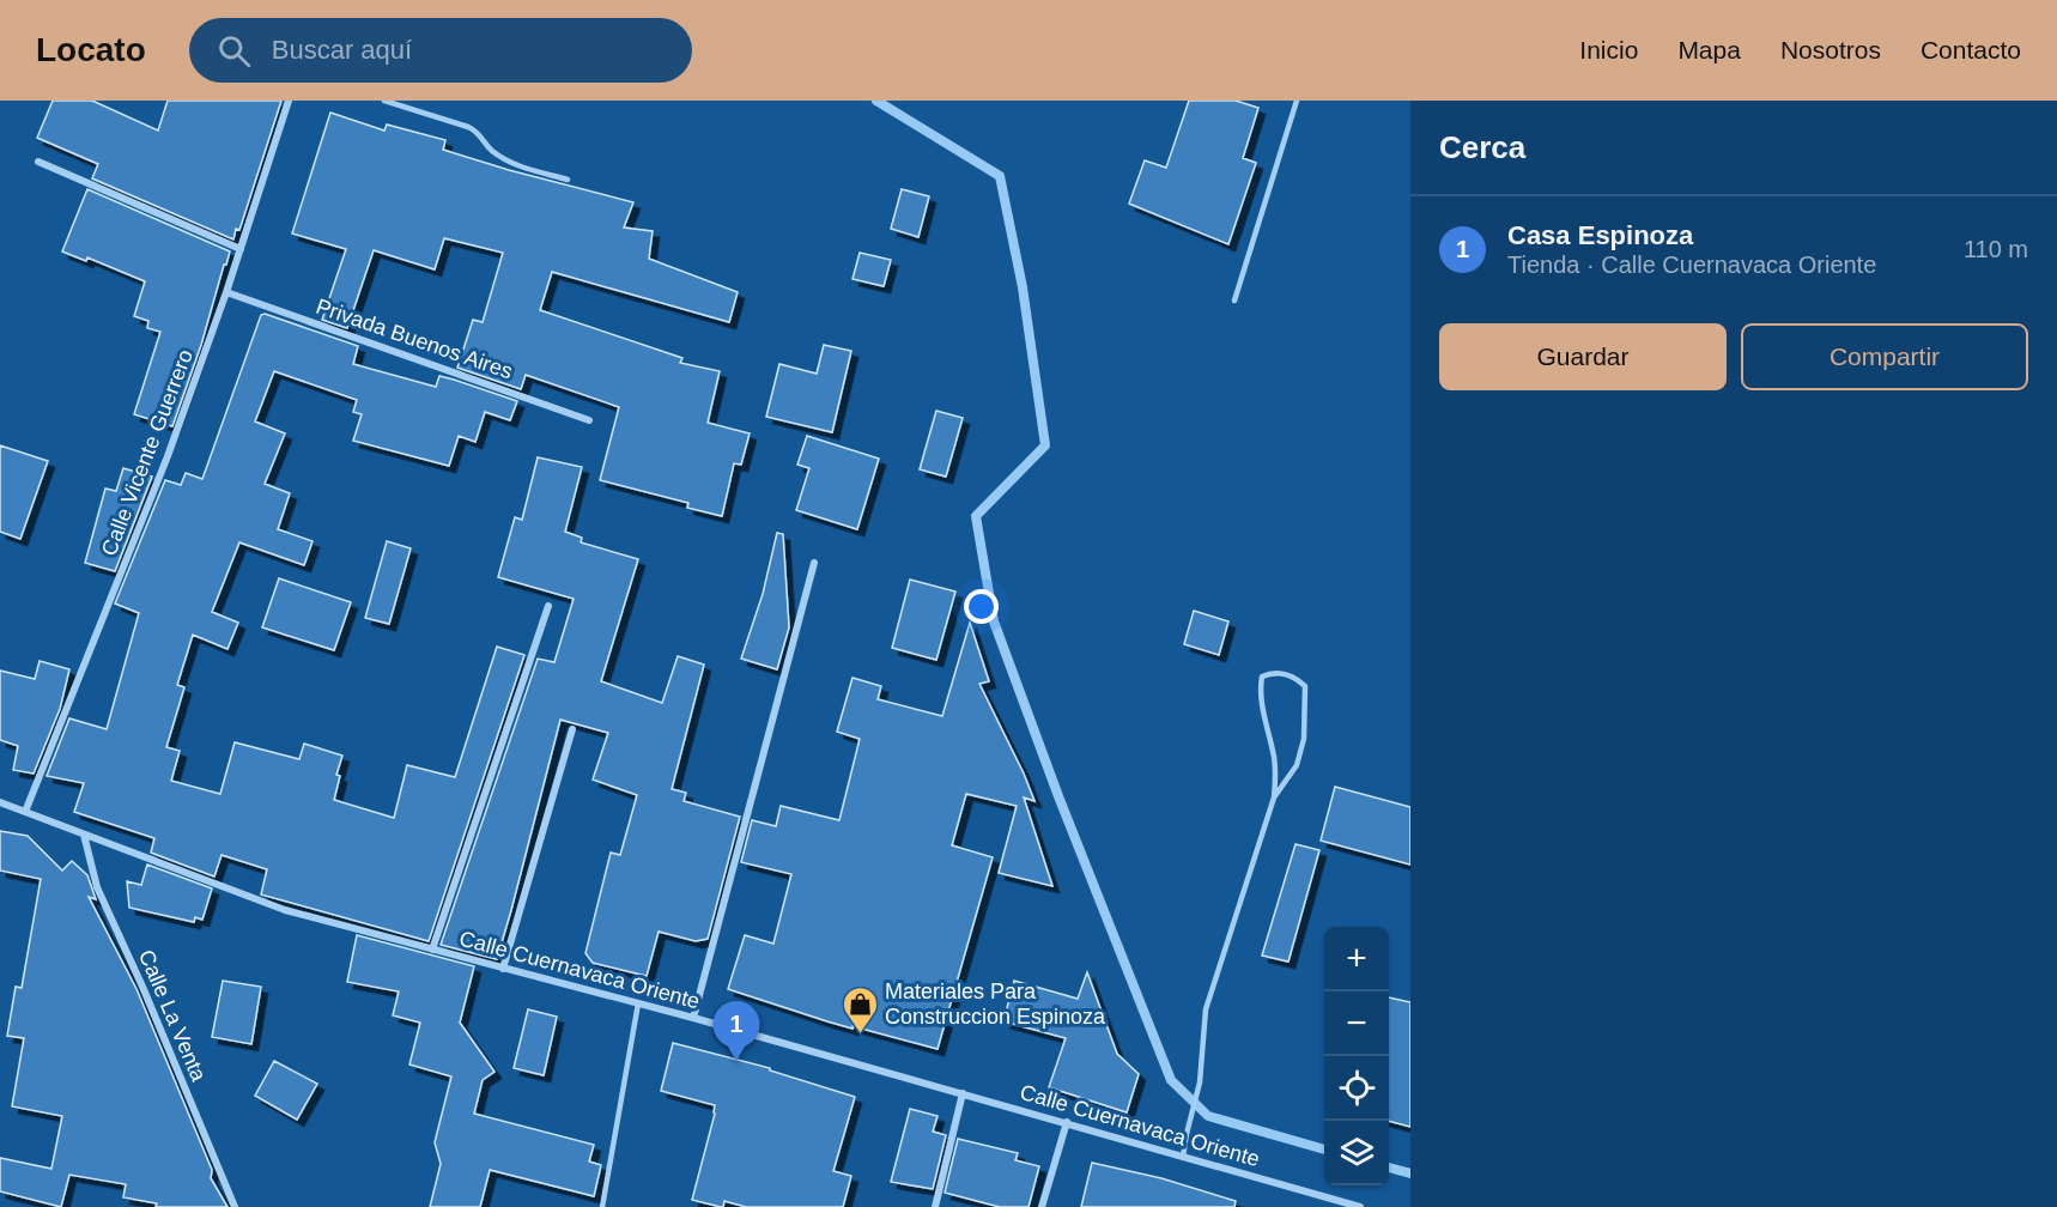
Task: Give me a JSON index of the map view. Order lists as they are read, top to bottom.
{
  "streets": {
    "street": [
      "Privada Buenos Aires",
      "Calle Vicente Guerrero",
      "Calle Cuernavaca Oriente",
      "Calle La Venta"
    ]
  },
  "crossings": [
    ["Privada Buenos Aires", "Calle Vicente Guerrero"],
    ["Calle Vicente Guerrero", "Calle Cuernavaca Oriente"],
    ["Calle Cuernavaca Oriente", "Calle La Venta"]
  ],
  "places": {
    "shop": ["Materiales Para Construccion Espinoza"]
  },
  "page": {
    "header": "Locato",
    "search": "Buscar aquí",
    "nav": [
      "Inicio",
      "Mapa",
      "Nosotros",
      "Contacto"
    ],
    "heading": "Cerca",
    "list": [
      {
        "mark": "1",
        "name": "Casa Espinoza",
        "note": "Tienda · Calle Cuernavaca Oriente",
        "value": "110 m"
      }
    ],
    "buttons": ["Guardar", "Compartir"],
    "map_buttons": ["+", "−"],
    "pins": "1"
  }
}
